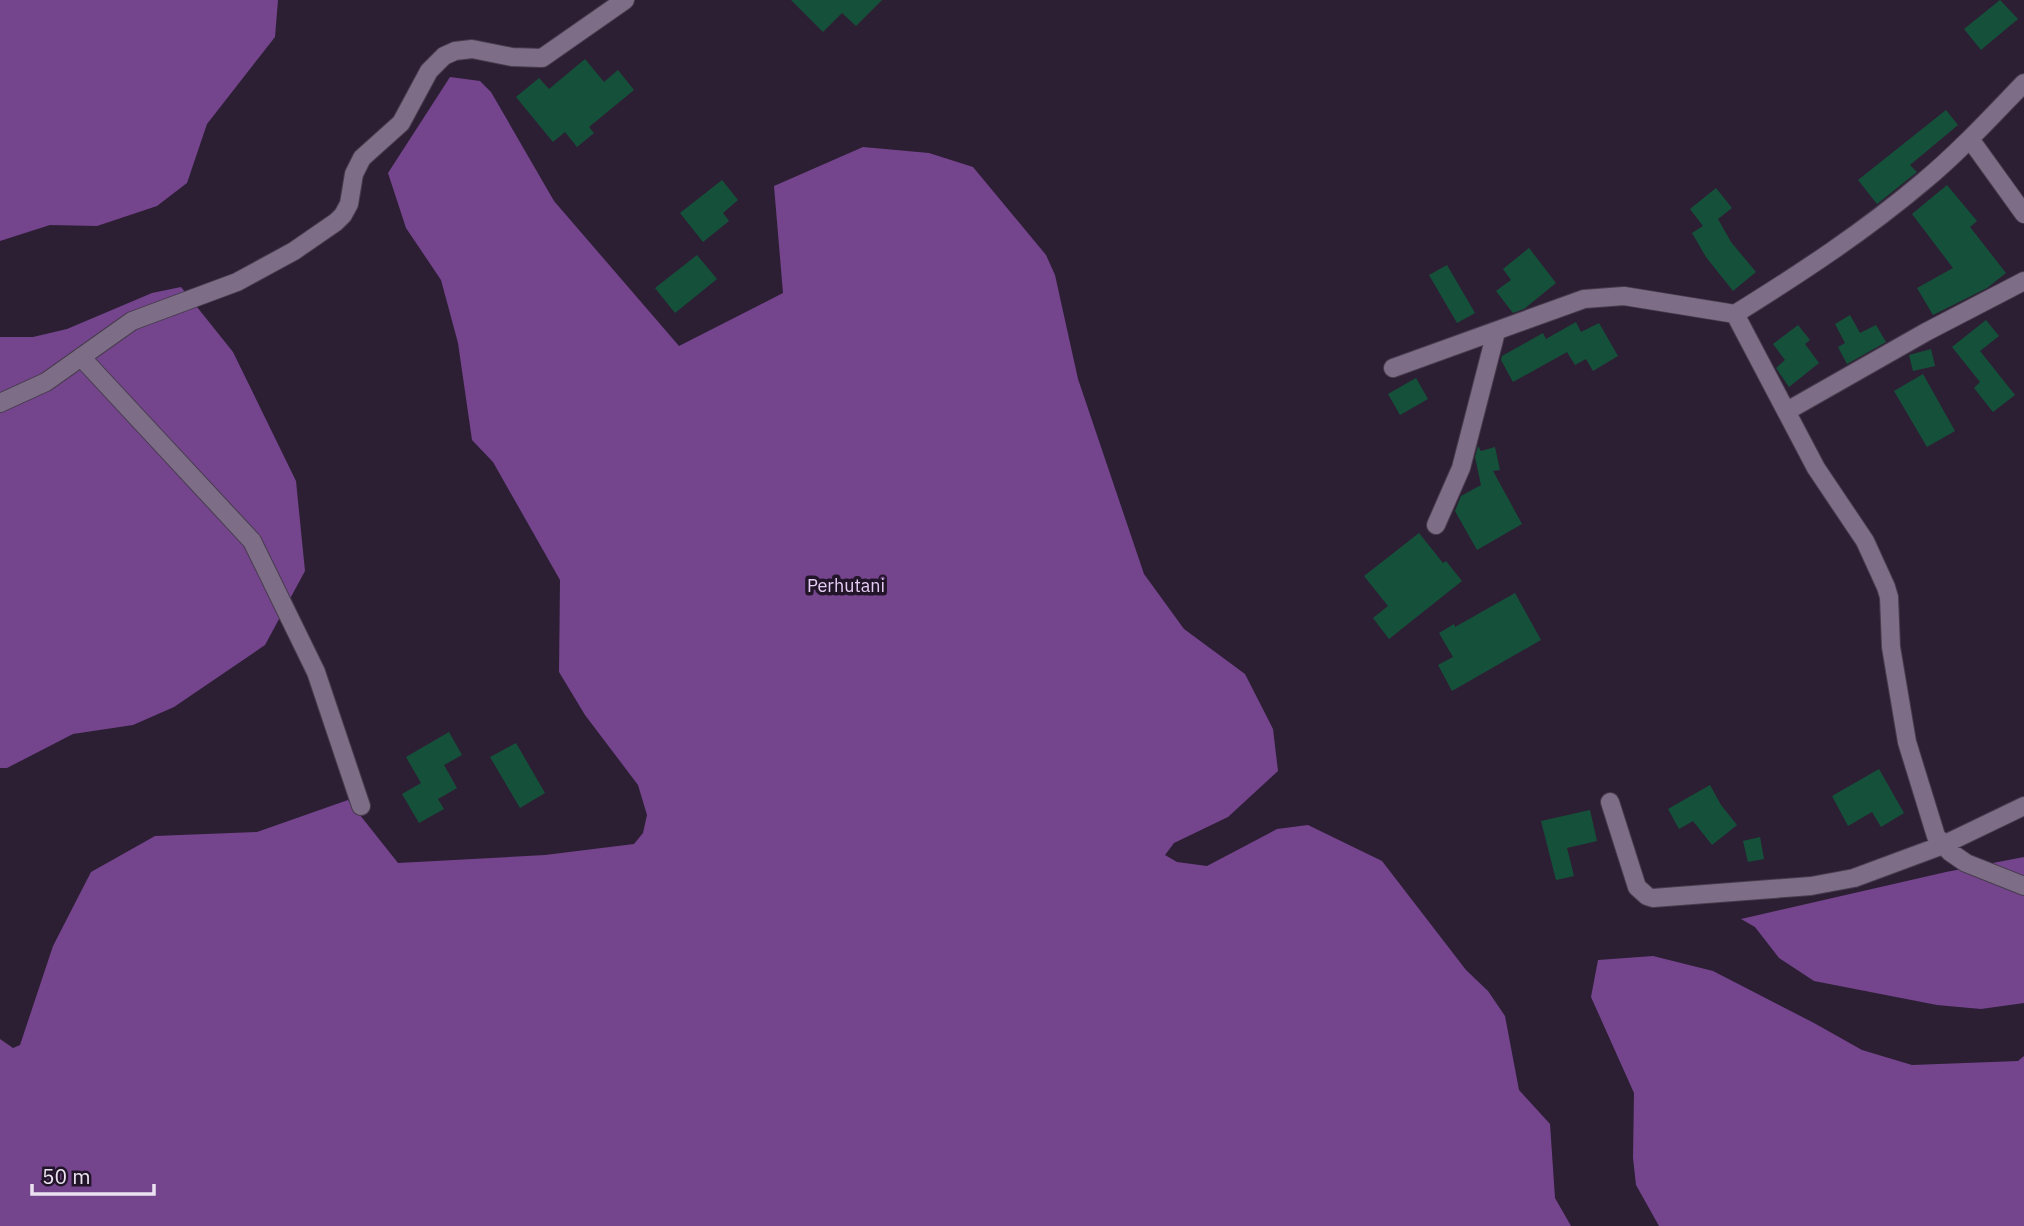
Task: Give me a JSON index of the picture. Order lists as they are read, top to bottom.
{
  "parks": ["Perhutani"],
  "scale_bar": "50 m"
}
